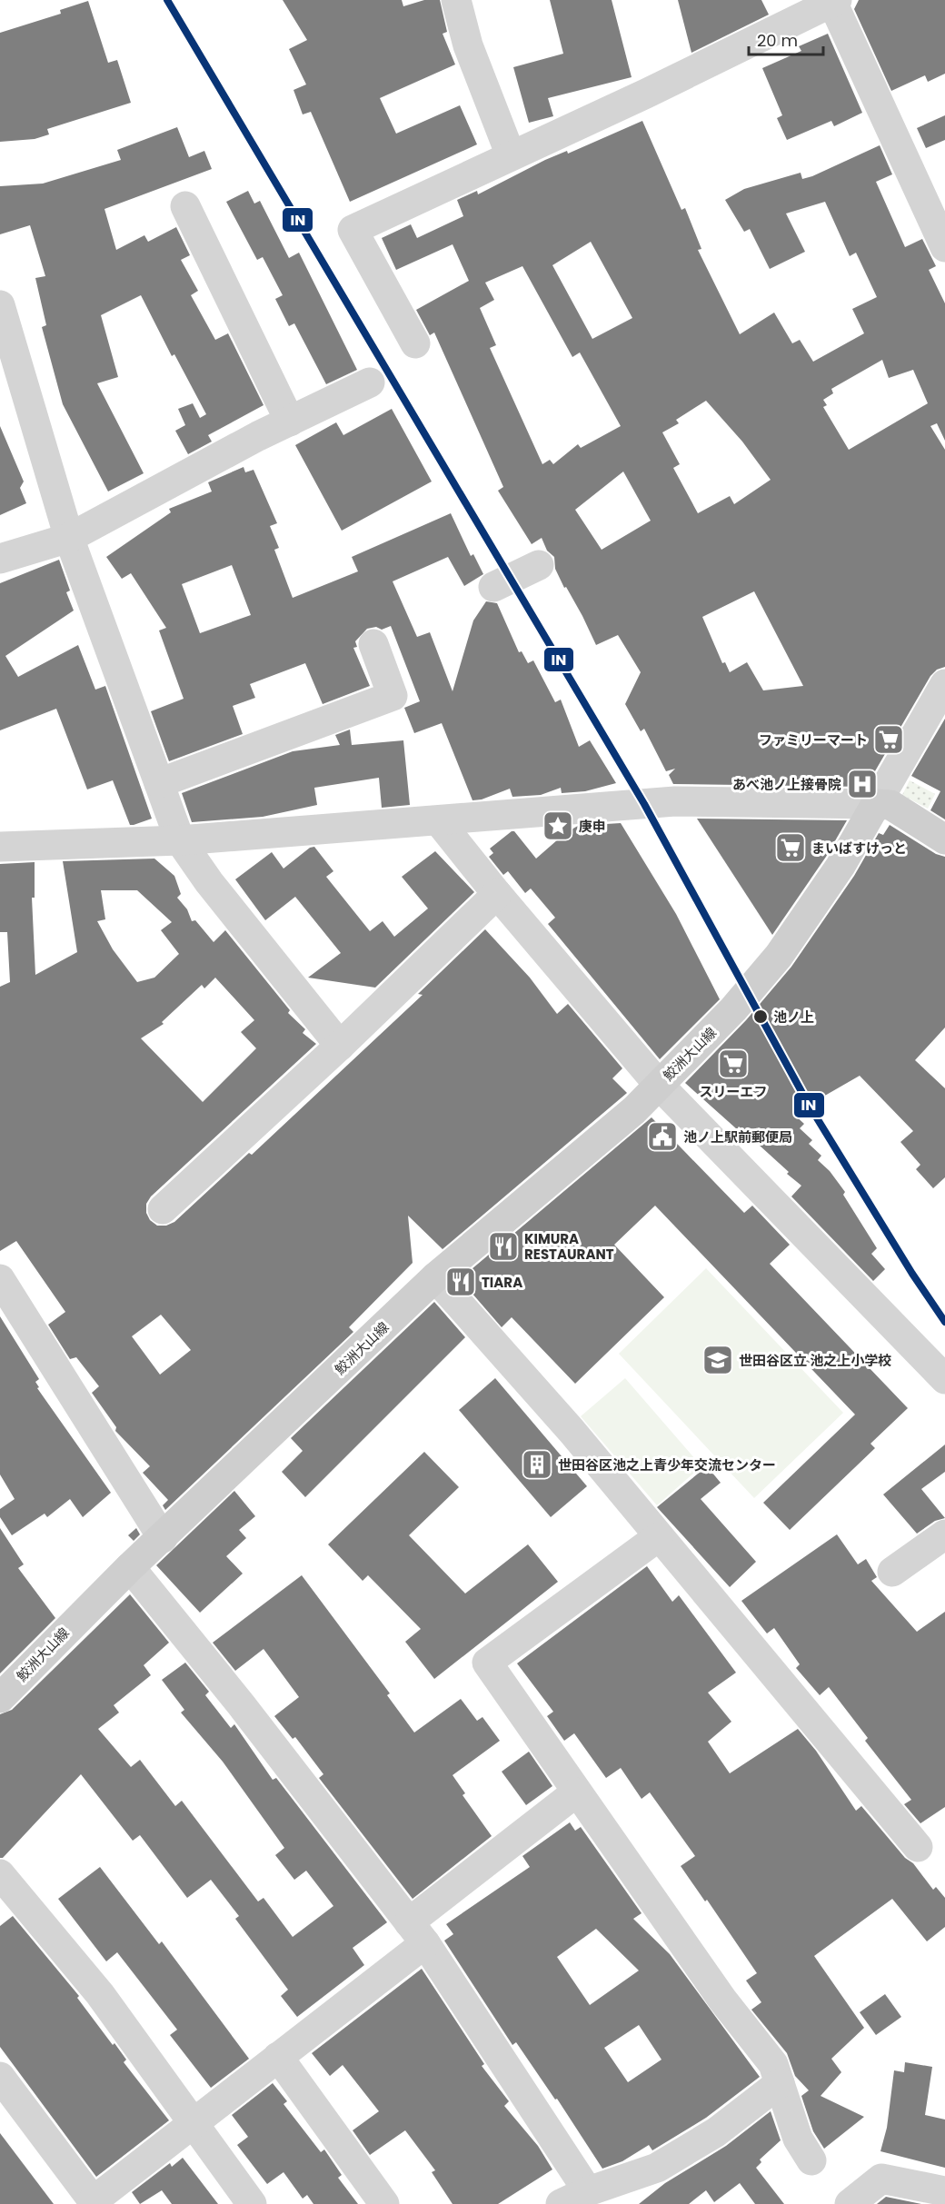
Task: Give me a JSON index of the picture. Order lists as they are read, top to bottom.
{
  "streets": {
    "main road": ["鮫洲大山線"]
  },
  "places": {
    "supermarket": ["ファミリーマート", "まいばすけっと", "スリーエフ"],
    "hospital": ["あべ池ノ上接骨院"],
    "place": ["庚申"],
    "other": ["池ノ上"],
    "public building": ["池ノ上駅前郵便局"],
    "restaurant": ["KIMURA RESTAURANT", "TIARA"],
    "school or university": ["世田谷区立 池之上小学校"],
    "building": ["世田谷区池之上青少年交流センター"]
  },
  "lines": ["transit line IN"],
  "scale_bar": "20 m"
}
